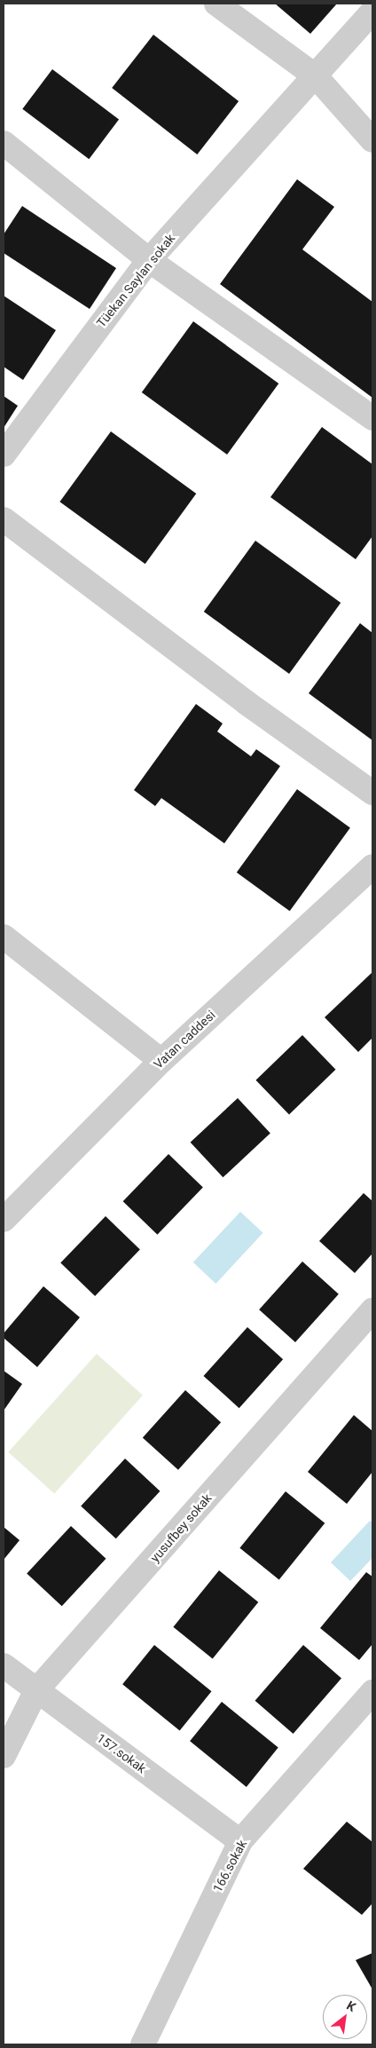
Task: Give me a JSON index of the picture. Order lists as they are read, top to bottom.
{
  "streets": {
    "street": [
      "Tüekan Saylan sokak",
      "Vatan caddesi",
      "yusufbey sokak",
      "157.sokak",
      "166.sokak"
    ]
  },
  "crossings": [
    ["yusufbey sokak", "157.sokak"],
    ["157.sokak", "166.sokak"]
  ],
  "north": "top right"
}
